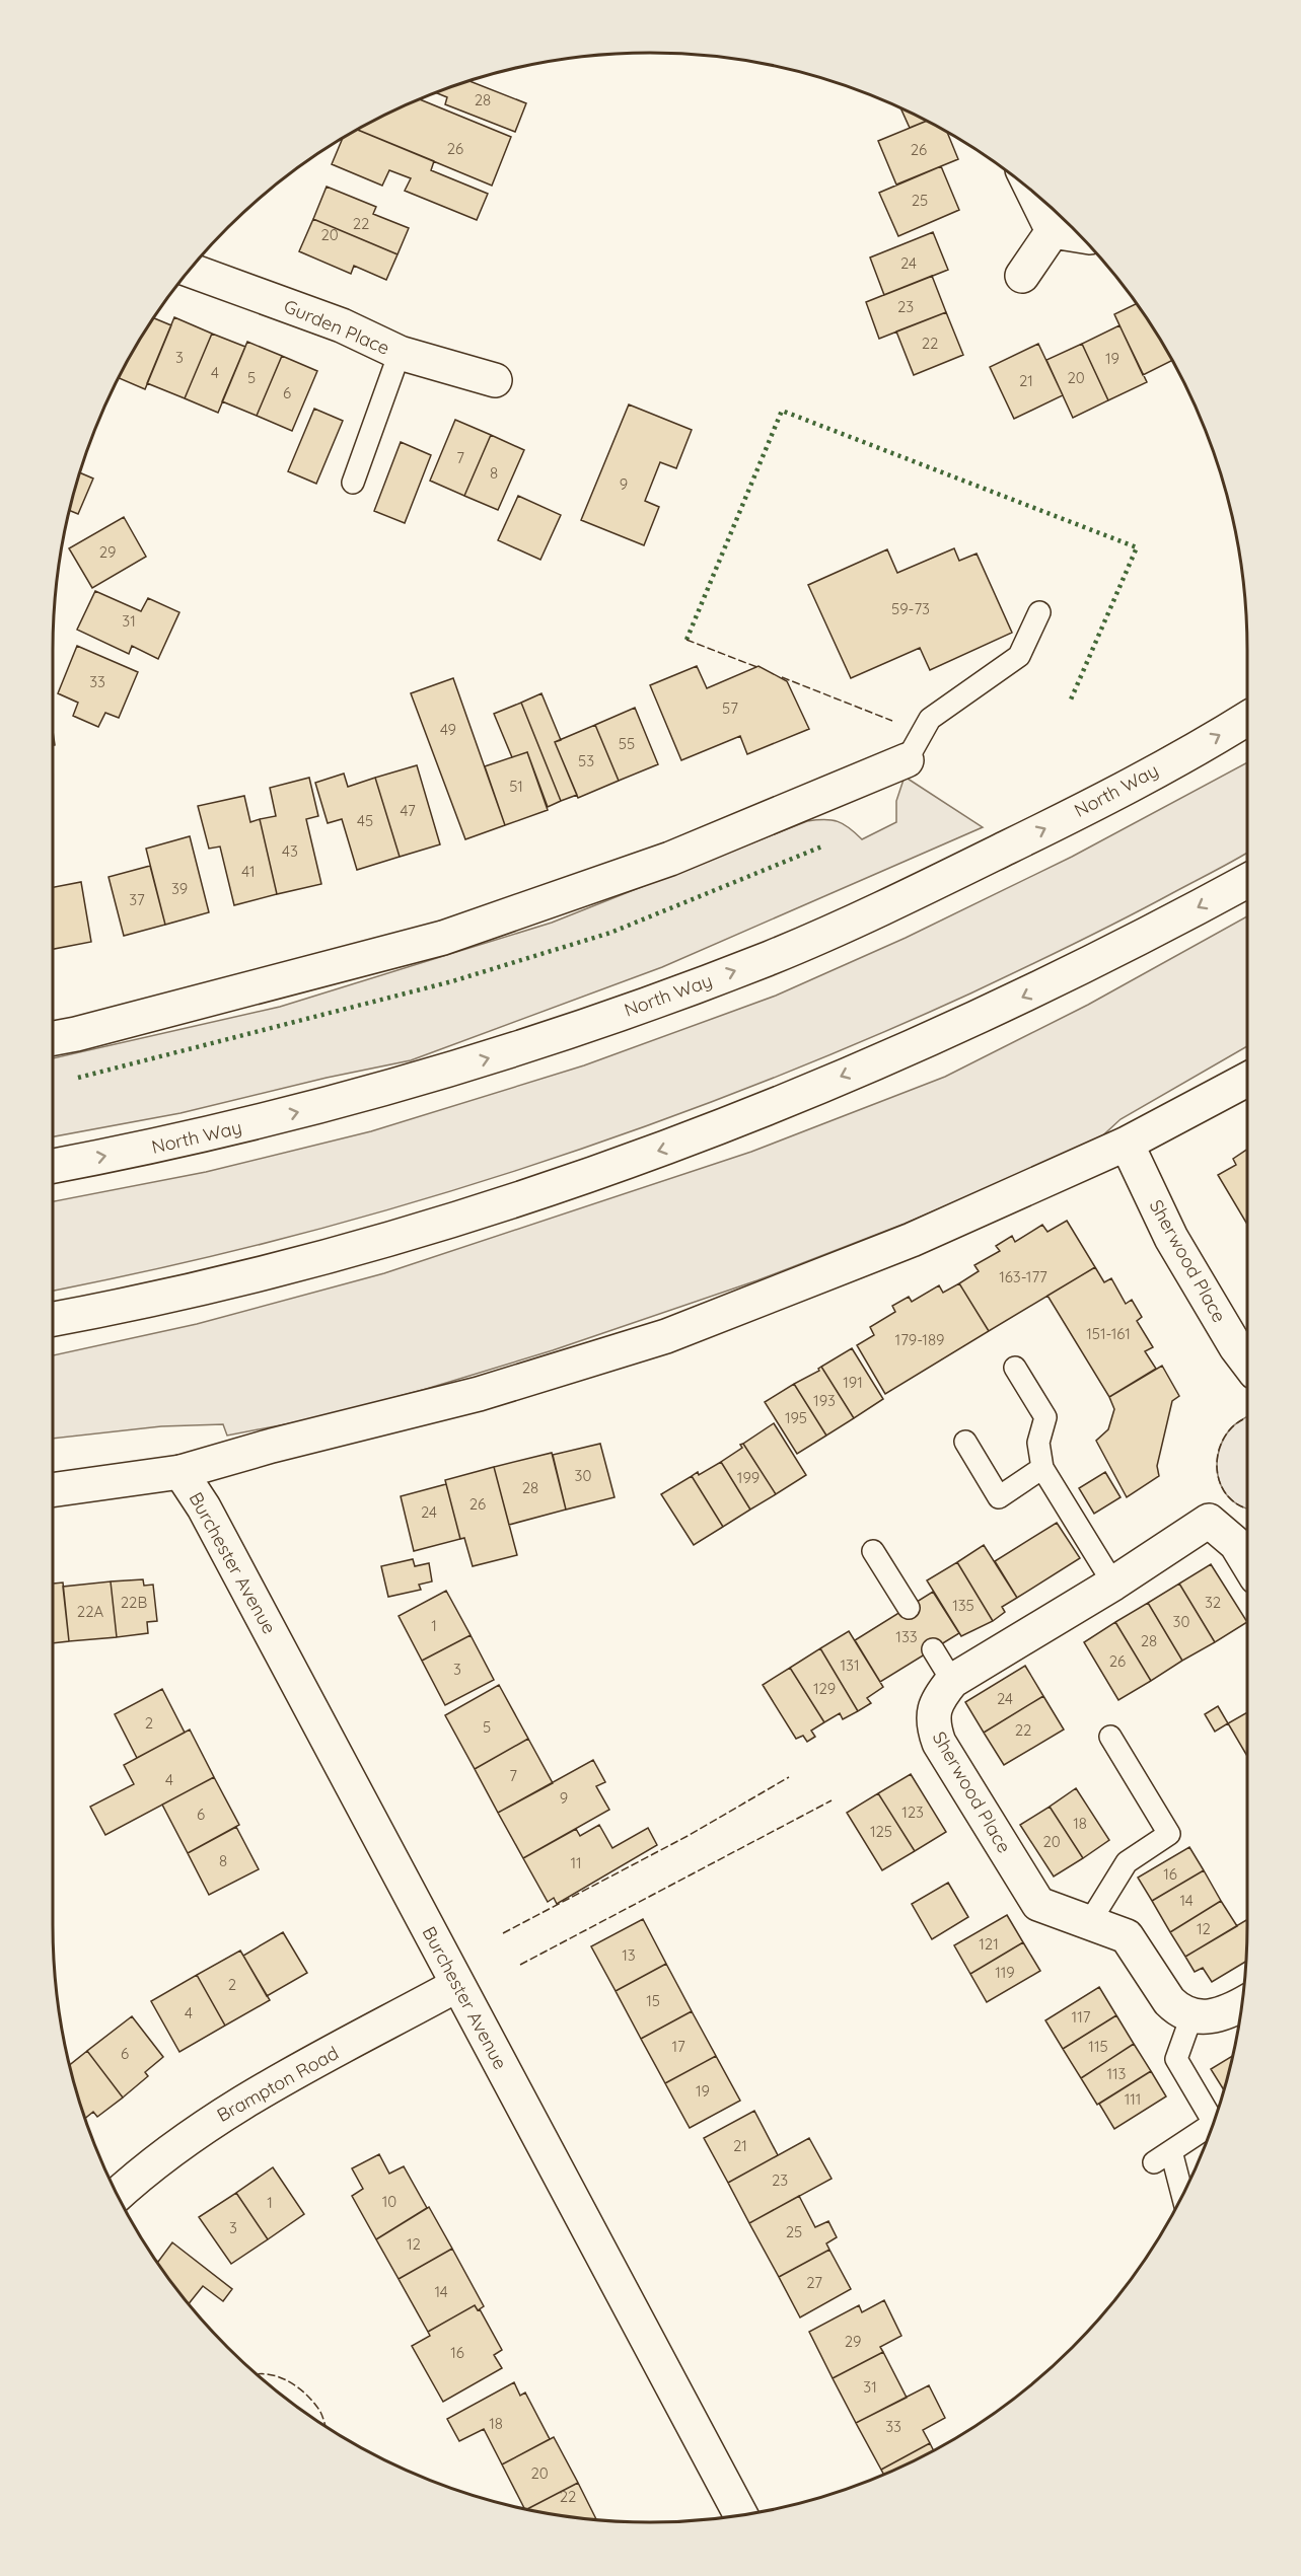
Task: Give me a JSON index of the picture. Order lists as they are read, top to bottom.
{
  "streets": {
    "main road": [
      "Gurden Place",
      "North Way",
      "Sherwood Place",
      "Burchester Avenue",
      "Brampton Road"
    ]
  },
  "crossings": [
    ["Burchester Avenue", "Brampton Road"]
  ],
  "house_numbers": [
    "28",
    "26",
    "26",
    "25",
    "22",
    "20",
    "24",
    "23",
    "22",
    "3",
    "19",
    "4",
    "5",
    "20",
    "21",
    "6",
    "7",
    "8",
    "9",
    "29",
    "59-73",
    "31",
    "33",
    "57",
    "49",
    "55",
    "53",
    "51",
    "47",
    "45",
    "43",
    "41",
    "39",
    "37",
    "163-177",
    "151-161",
    "179-189",
    "191",
    "193",
    "195",
    "30",
    "199",
    "28",
    "26",
    "24",
    "22B",
    "32",
    "135",
    "22A",
    "30",
    "1",
    "133",
    "28",
    "26",
    "131",
    "3",
    "129",
    "24",
    "2",
    "5",
    "22",
    "7",
    "4",
    "9",
    "123",
    "6",
    "18",
    "125",
    "20",
    "8",
    "11",
    "16",
    "14",
    "12",
    "121",
    "13",
    "119",
    "2",
    "15",
    "4",
    "117",
    "17",
    "115",
    "6",
    "113",
    "19",
    "111",
    "21",
    "23",
    "10",
    "1",
    "3",
    "25",
    "12",
    "27",
    "14",
    "29",
    "16",
    "31",
    "18",
    "33",
    "20",
    "22"
  ]
}
